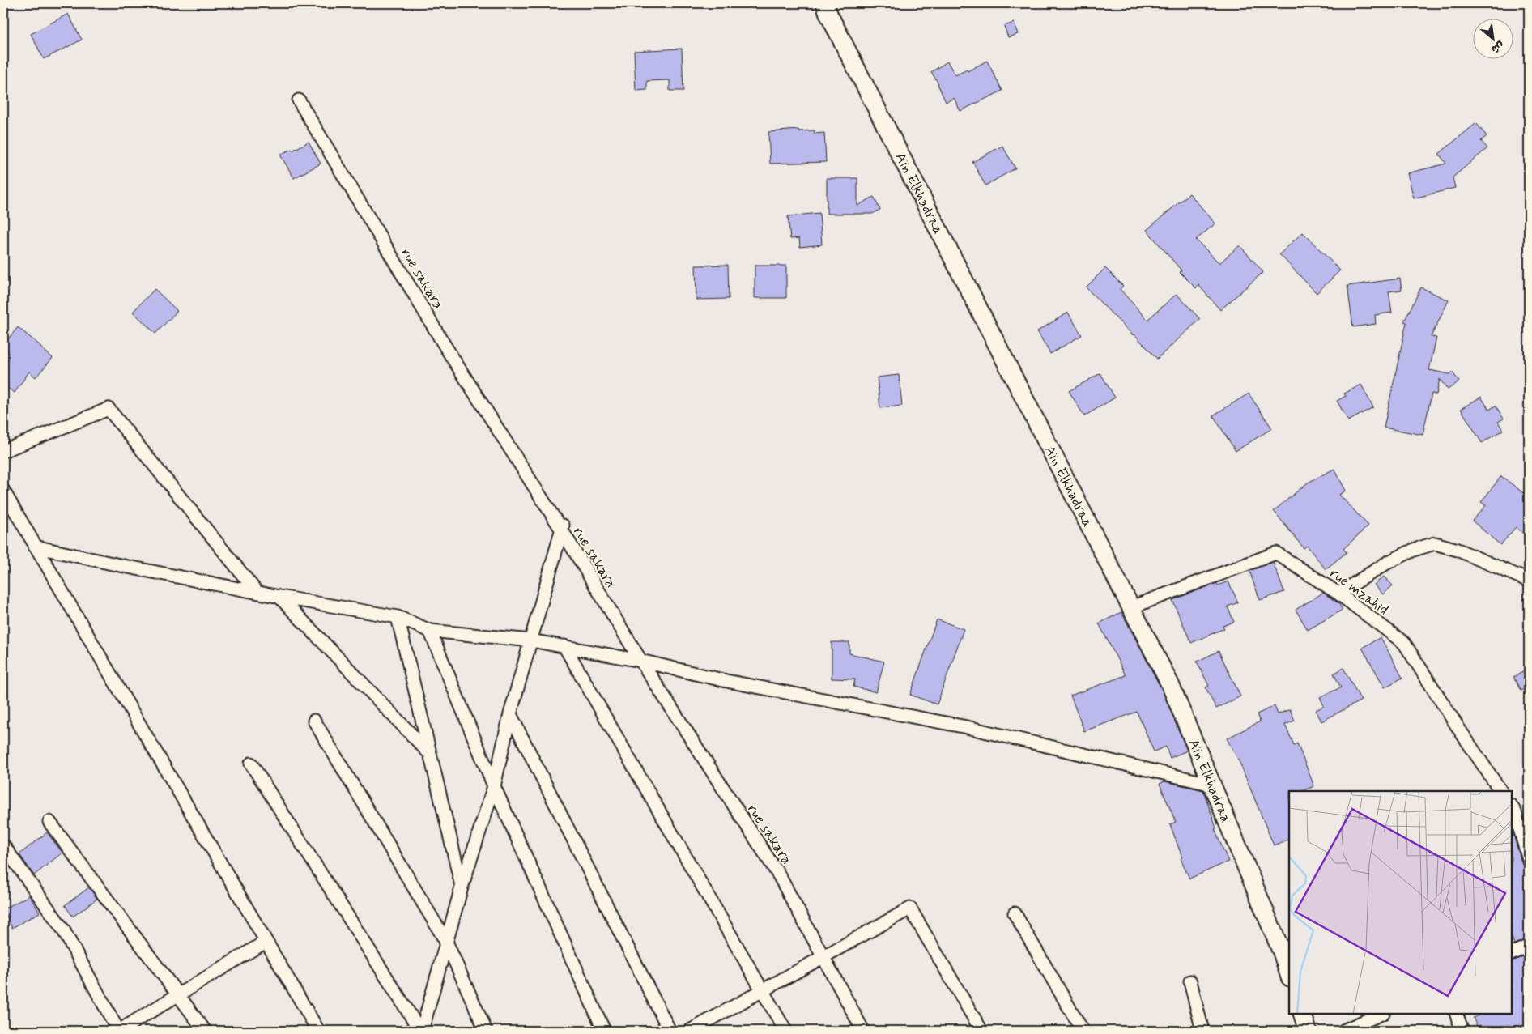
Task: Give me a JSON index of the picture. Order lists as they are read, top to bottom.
{
  "streets": {
    "main road": ["Aïn Elkhadraa"],
    "street": ["rue sakara", "rue mzahid"]
  },
  "crossings": [
    ["Aïn Elkhadraa", "rue mzahid"]
  ],
  "north": "bottom right"
}
